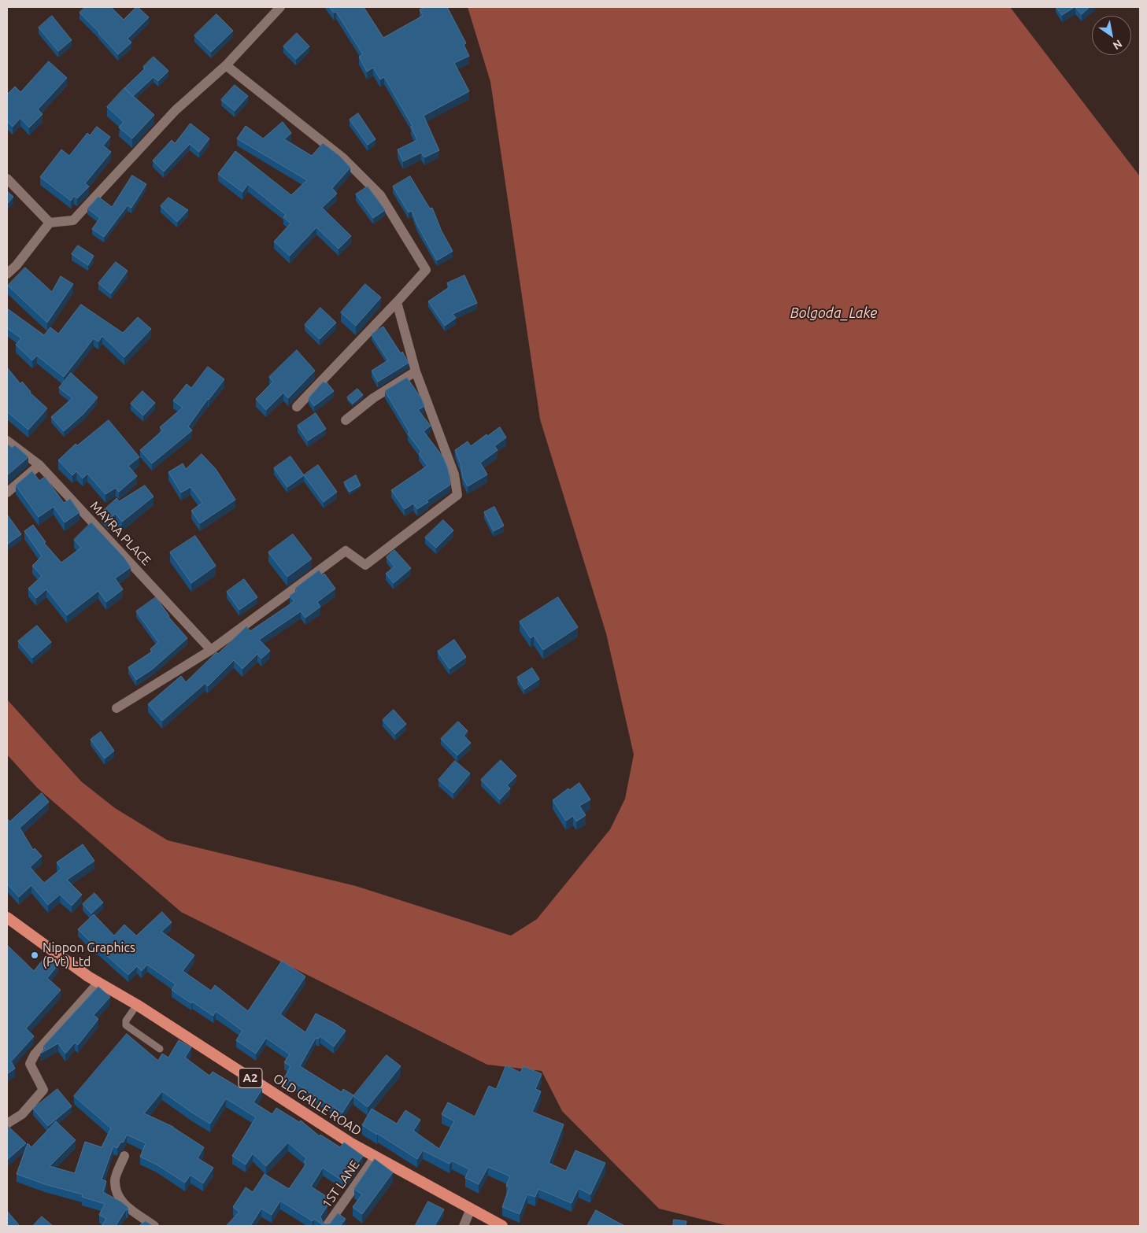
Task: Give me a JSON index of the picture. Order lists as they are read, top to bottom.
{
  "streets": {
    "highway": ["A2", "OLD GALLE ROAD"],
    "street": ["MAYRA PLACE", "1ST LANE"]
  },
  "crossings": [
    ["OLD GALLE ROAD", "1ST LANE"]
  ],
  "water": ["Bolgoda_Lake"],
  "places": ["Nippon Graphics (Pvt) Ltd"],
  "north": "bottom right"
}
